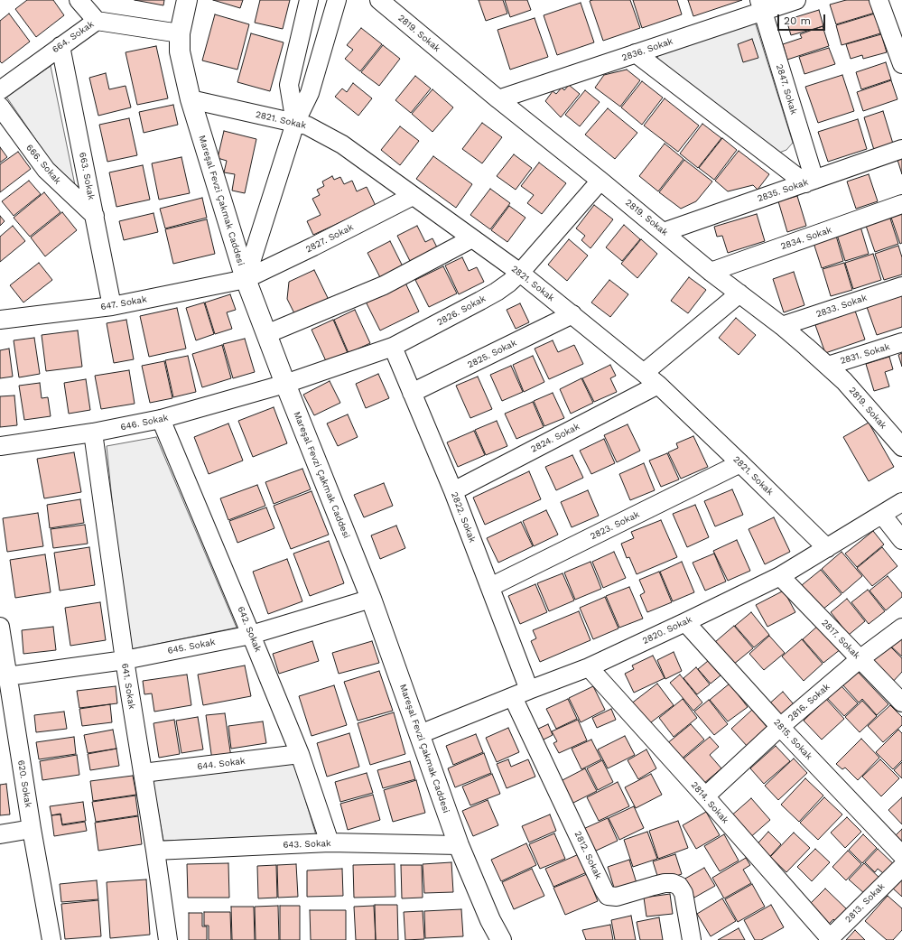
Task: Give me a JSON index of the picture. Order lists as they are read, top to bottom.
{
  "streets": {
    "main road": ["Mareşal Fevzi Çakmak Caddesi"],
    "street": [
      "2819. Sokak",
      "664. Sokak",
      "2836. Sokak",
      "2847. Sokak",
      "2821. Sokak",
      "666. Sokak",
      "663. Sokak",
      "2835. Sokak",
      "2827. Sokak",
      "2834. Sokak",
      "647. Sokak",
      "2833. Sokak",
      "2826. Sokak",
      "2825. Sokak",
      "2831. Sokak",
      "646. Sokak",
      "2824. Sokak",
      "2822. Sokak",
      "2823. Sokak",
      "642. Sokak",
      "2820. Sokak",
      "2817. Sokak",
      "645. Sokak",
      "641. Sokak",
      "2816. Sokak",
      "2815. Sokak",
      "644. Sokak",
      "620. Sokak",
      "2814. Sokak",
      "643. Sokak",
      "2812. Sokak",
      "2813. Sokak"
    ]
  },
  "crossings": [
    ["2819. Sokak", "2836. Sokak"],
    ["2819. Sokak", "2835. Sokak"],
    ["2819. Sokak", "2834. Sokak"],
    ["2819. Sokak", "2833. Sokak"],
    ["2819. Sokak", "2826. Sokak"],
    ["2819. Sokak", "2831. Sokak"],
    ["664. Sokak", "663. Sokak"],
    ["664. Sokak", "Mareşal Fevzi Çakmak Caddesi"],
    ["2836. Sokak", "2847. Sokak"],
    ["2847. Sokak", "2835. Sokak"],
    ["2821. Sokak", "Mareşal Fevzi Çakmak Caddesi"],
    ["2821. Sokak", "2827. Sokak"],
    ["2821. Sokak", "2826. Sokak"],
    ["2821. Sokak", "2825. Sokak"],
    ["2821. Sokak", "2824. Sokak"],
    ["2821. Sokak", "2823. Sokak"],
    ["2821. Sokak", "2820. Sokak"],
    ["666. Sokak", "663. Sokak"],
    ["663. Sokak", "647. Sokak"],
    ["Mareşal Fevzi Çakmak Caddesi", "2827. Sokak"],
    ["Mareşal Fevzi Çakmak Caddesi", "647. Sokak"],
    ["Mareşal Fevzi Çakmak Caddesi", "2826. Sokak"],
    ["Mareşal Fevzi Çakmak Caddesi", "646. Sokak"],
    ["Mareşal Fevzi Çakmak Caddesi", "2820. Sokak"],
    ["Mareşal Fevzi Çakmak Caddesi", "645. Sokak"],
    ["Mareşal Fevzi Çakmak Caddesi", "643. Sokak"],
    ["2827. Sokak", "647. Sokak"],
    ["2826. Sokak", "646. Sokak"],
    ["2826. Sokak", "2822. Sokak"],
    ["2825. Sokak", "2822. Sokak"],
    ["646. Sokak", "642. Sokak"],
    ["646. Sokak", "641. Sokak"],
    ["2824. Sokak", "2822. Sokak"],
    ["2822. Sokak", "2823. Sokak"],
    ["2822. Sokak", "2820. Sokak"],
    ["2822. Sokak", "2812. Sokak"],
    ["642. Sokak", "645. Sokak"],
    ["642. Sokak", "644. Sokak"],
    ["642. Sokak", "643. Sokak"],
    ["2820. Sokak", "2817. Sokak"],
    ["2820. Sokak", "2815. Sokak"],
    ["2820. Sokak", "2814. Sokak"],
    ["2820. Sokak", "2812. Sokak"],
    ["2817. Sokak", "2816. Sokak"],
    ["645. Sokak", "641. Sokak"],
    ["645. Sokak", "620. Sokak"],
    ["641. Sokak", "644. Sokak"],
    ["641. Sokak", "643. Sokak"],
    ["2816. Sokak", "2815. Sokak"],
    ["2816. Sokak", "2814. Sokak"],
    ["2814. Sokak", "2813. Sokak"]
  ],
  "scale_bar": "20 m"
}
